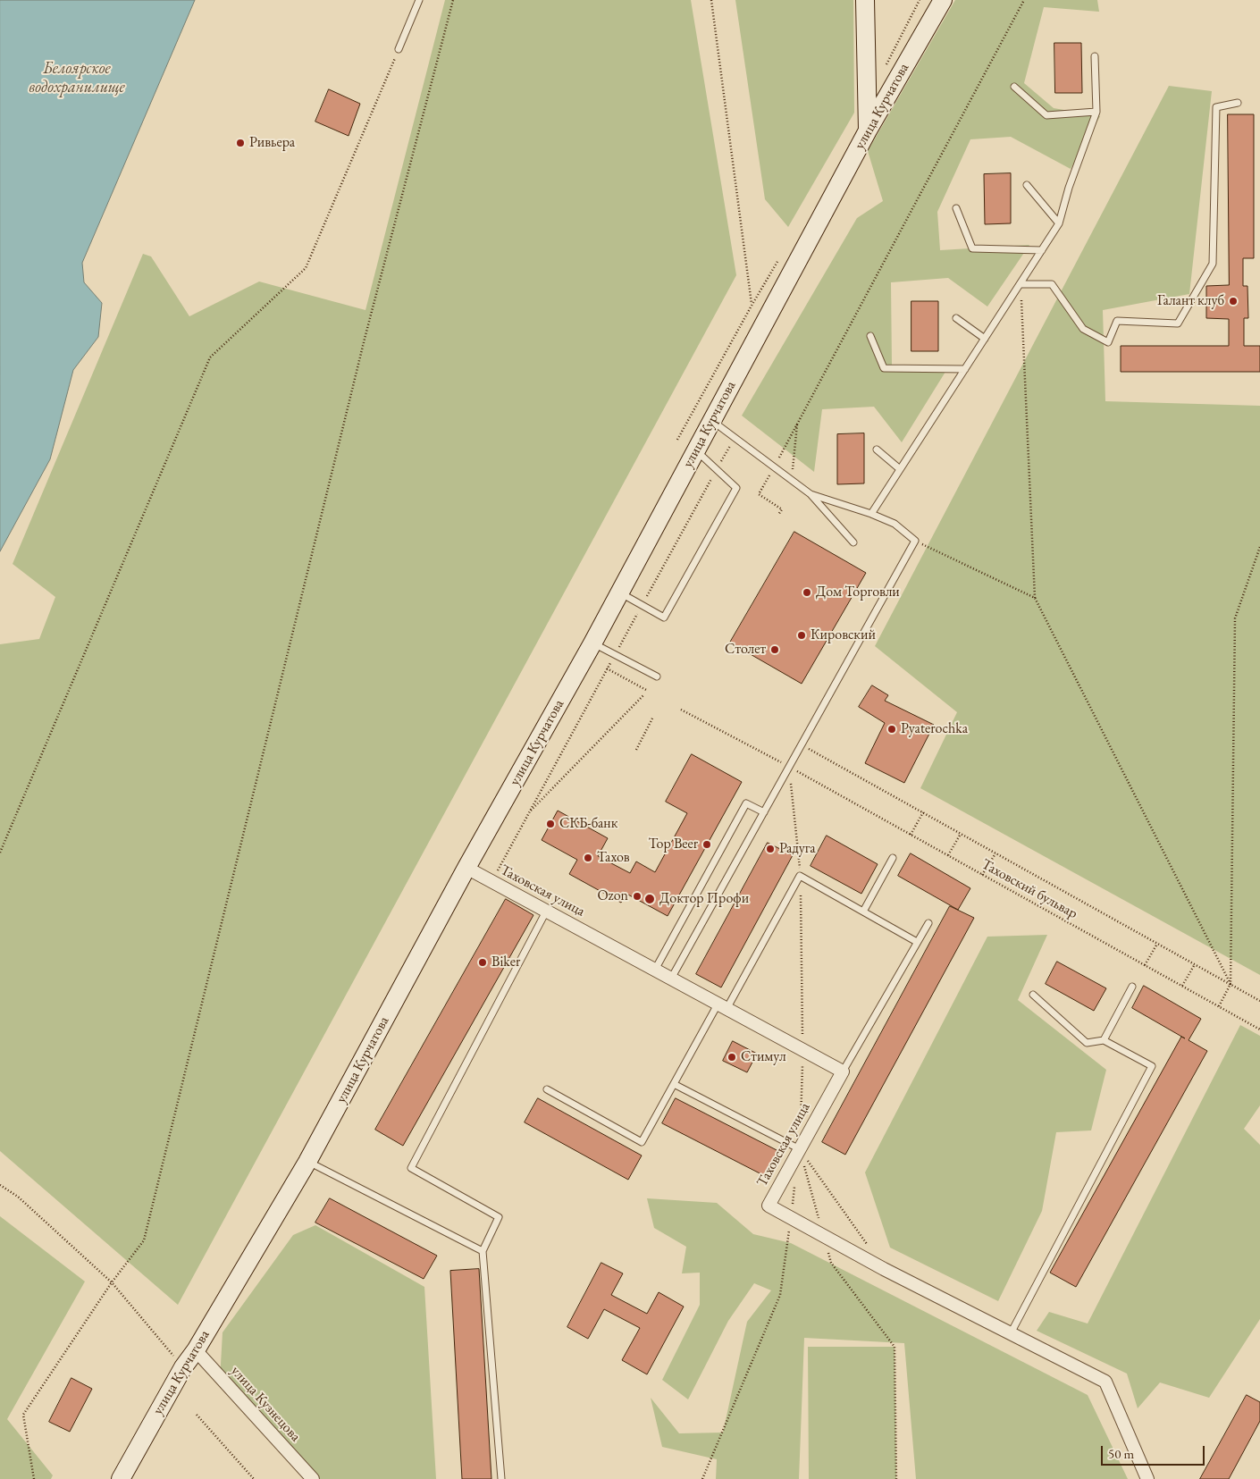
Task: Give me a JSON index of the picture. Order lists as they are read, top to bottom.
{
  "streets": {
    "main road": ["улица Курчатова"],
    "street": ["Таховская улица", "улица Кузнецова"],
    "path": ["Таховский бульвар"]
  },
  "crossings": [
    ["улица Курчатова", "Таховская улица"],
    ["улица Курчатова", "улица Кузнецова"]
  ],
  "water": ["Белоярское водохранилище"],
  "places": [
    "Ривьера",
    "Галант клуб",
    "Дом Торговли",
    "Кировский",
    "Столет",
    "Pyaterochka",
    "СКБ-банк",
    "Top Beer",
    "Радуга",
    "Тахов",
    "Ozon",
    "Доктор Профи",
    "Biker",
    "Стимул"
  ],
  "scale_bar": "50 m"
}
